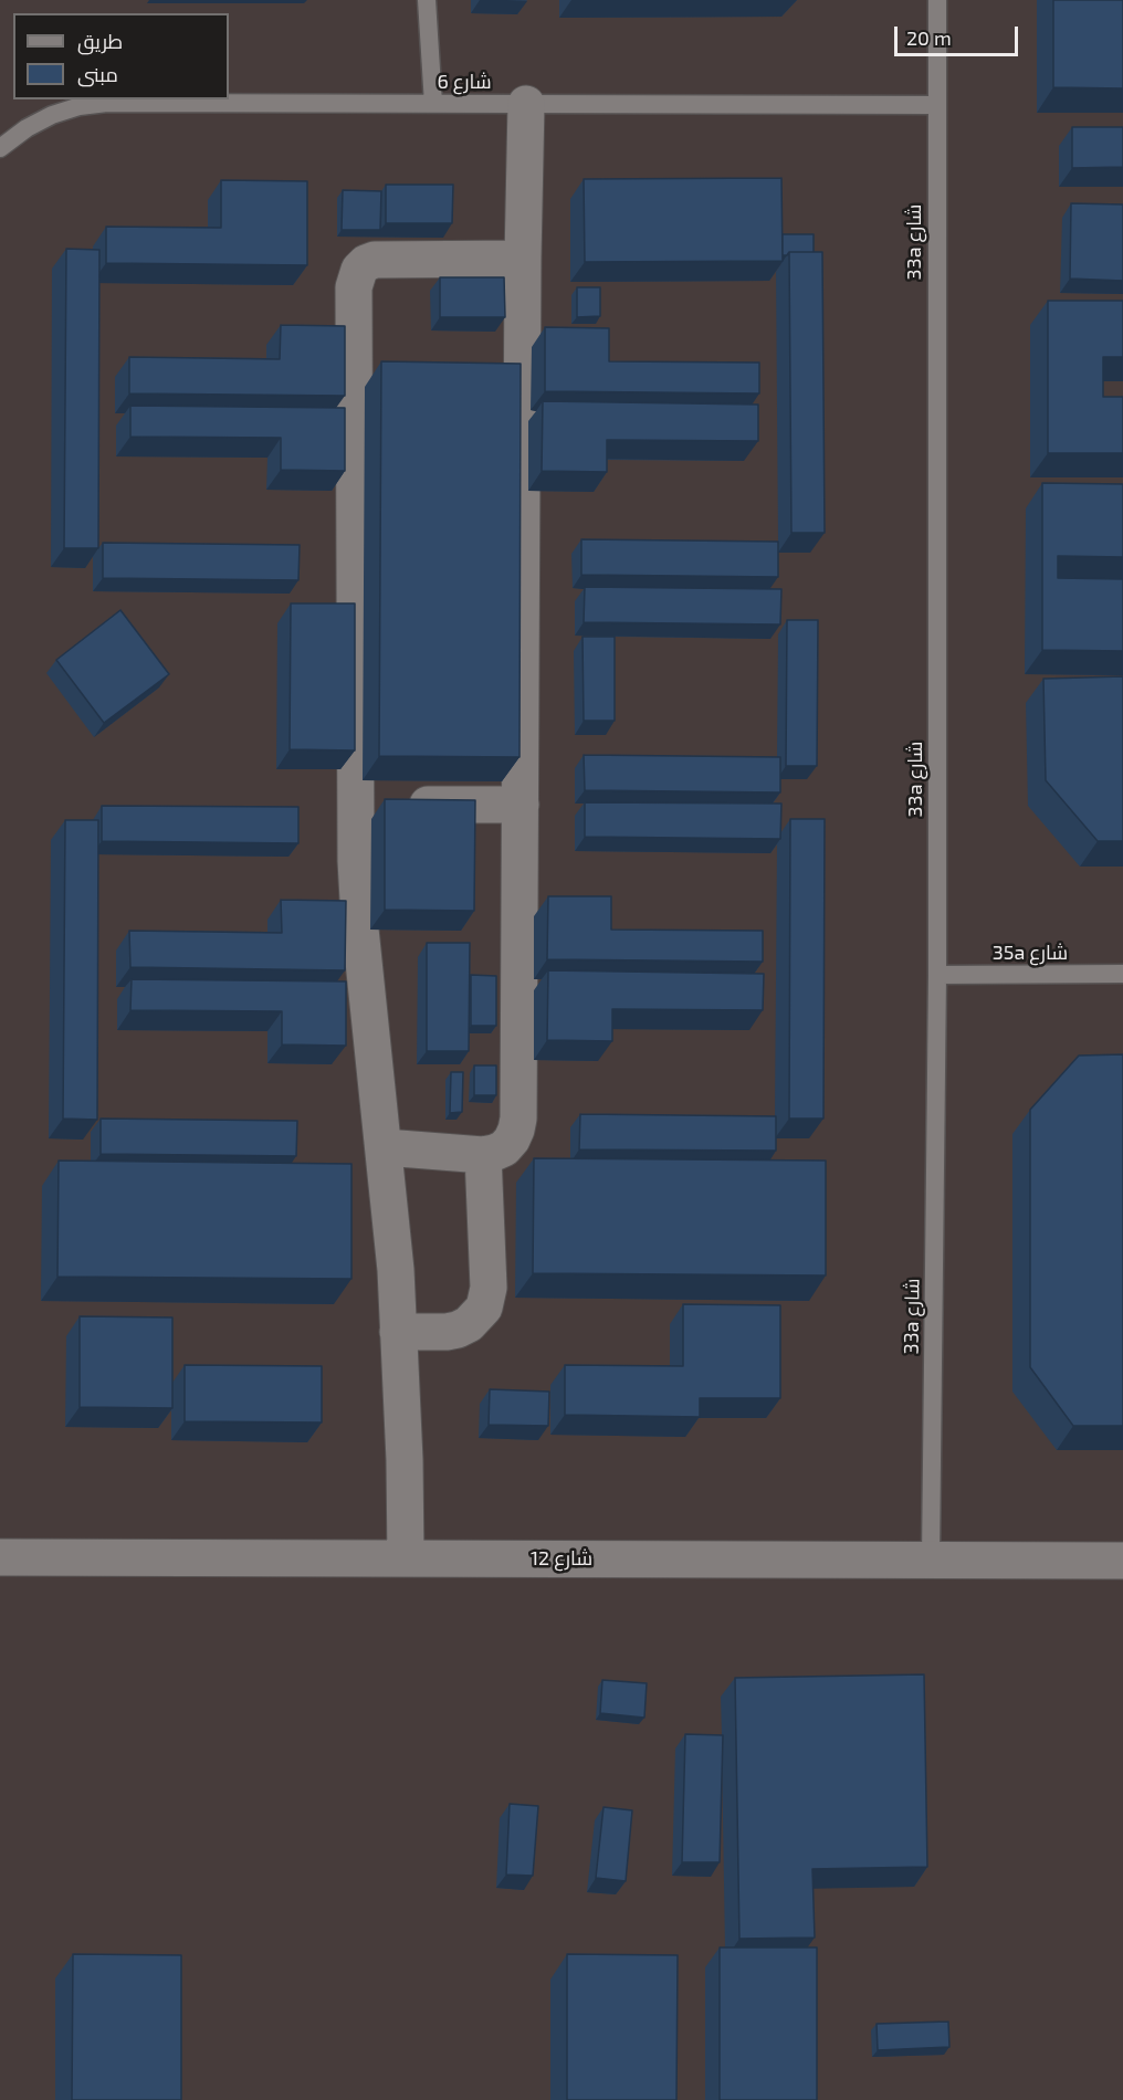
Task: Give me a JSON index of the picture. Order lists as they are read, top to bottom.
{
  "streets": {
    "street": ["شارع 12"],
    "lane": ["شارع 6", "33a شارع", "35a شارع"]
  },
  "crossings": [
    ["شارع 6", "33a شارع"],
    ["33a شارع", "35a شارع"],
    ["33a شارع", "شارع 12"]
  ],
  "legend": ["طريق", "مبنى"],
  "scale_bar": "20 m"
}
